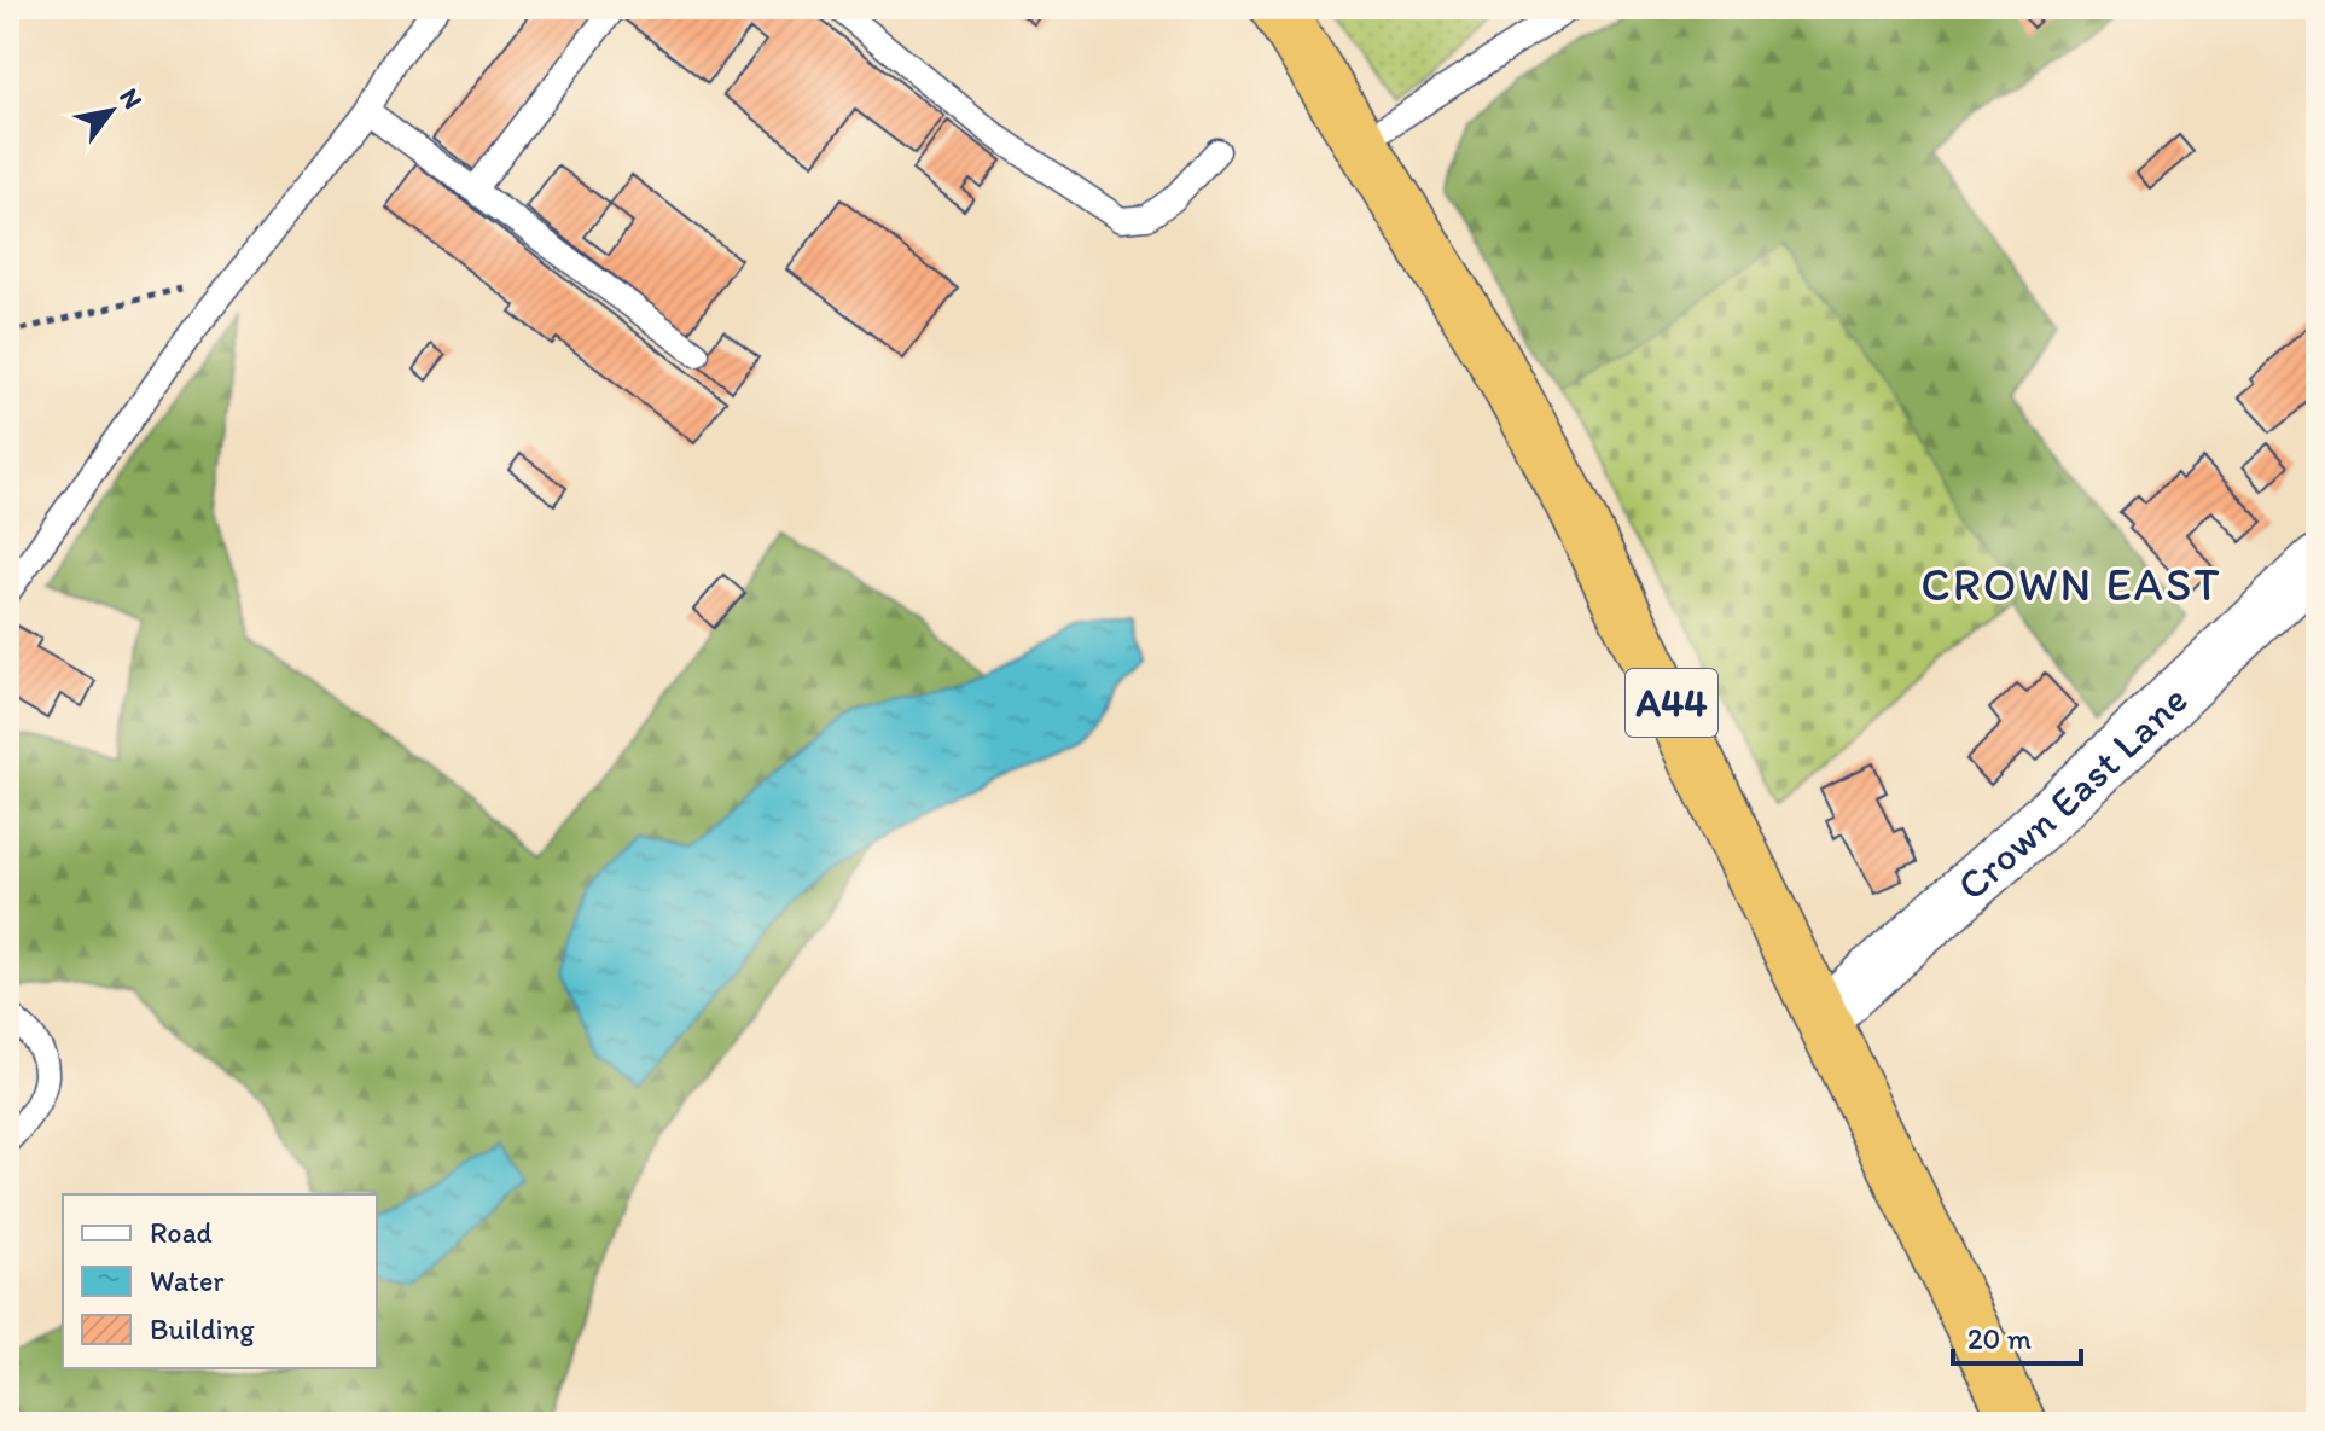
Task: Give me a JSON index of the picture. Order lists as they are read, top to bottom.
{
  "streets": {
    "highway": ["A44"],
    "street": ["Crown East Lane"]
  },
  "crossings": [
    ["A44", "Crown East Lane"]
  ],
  "districts": ["CROWN EAST"],
  "legend": ["Road", "Water", "Building"],
  "scale_bar": "20 m",
  "north": "top right"
}
